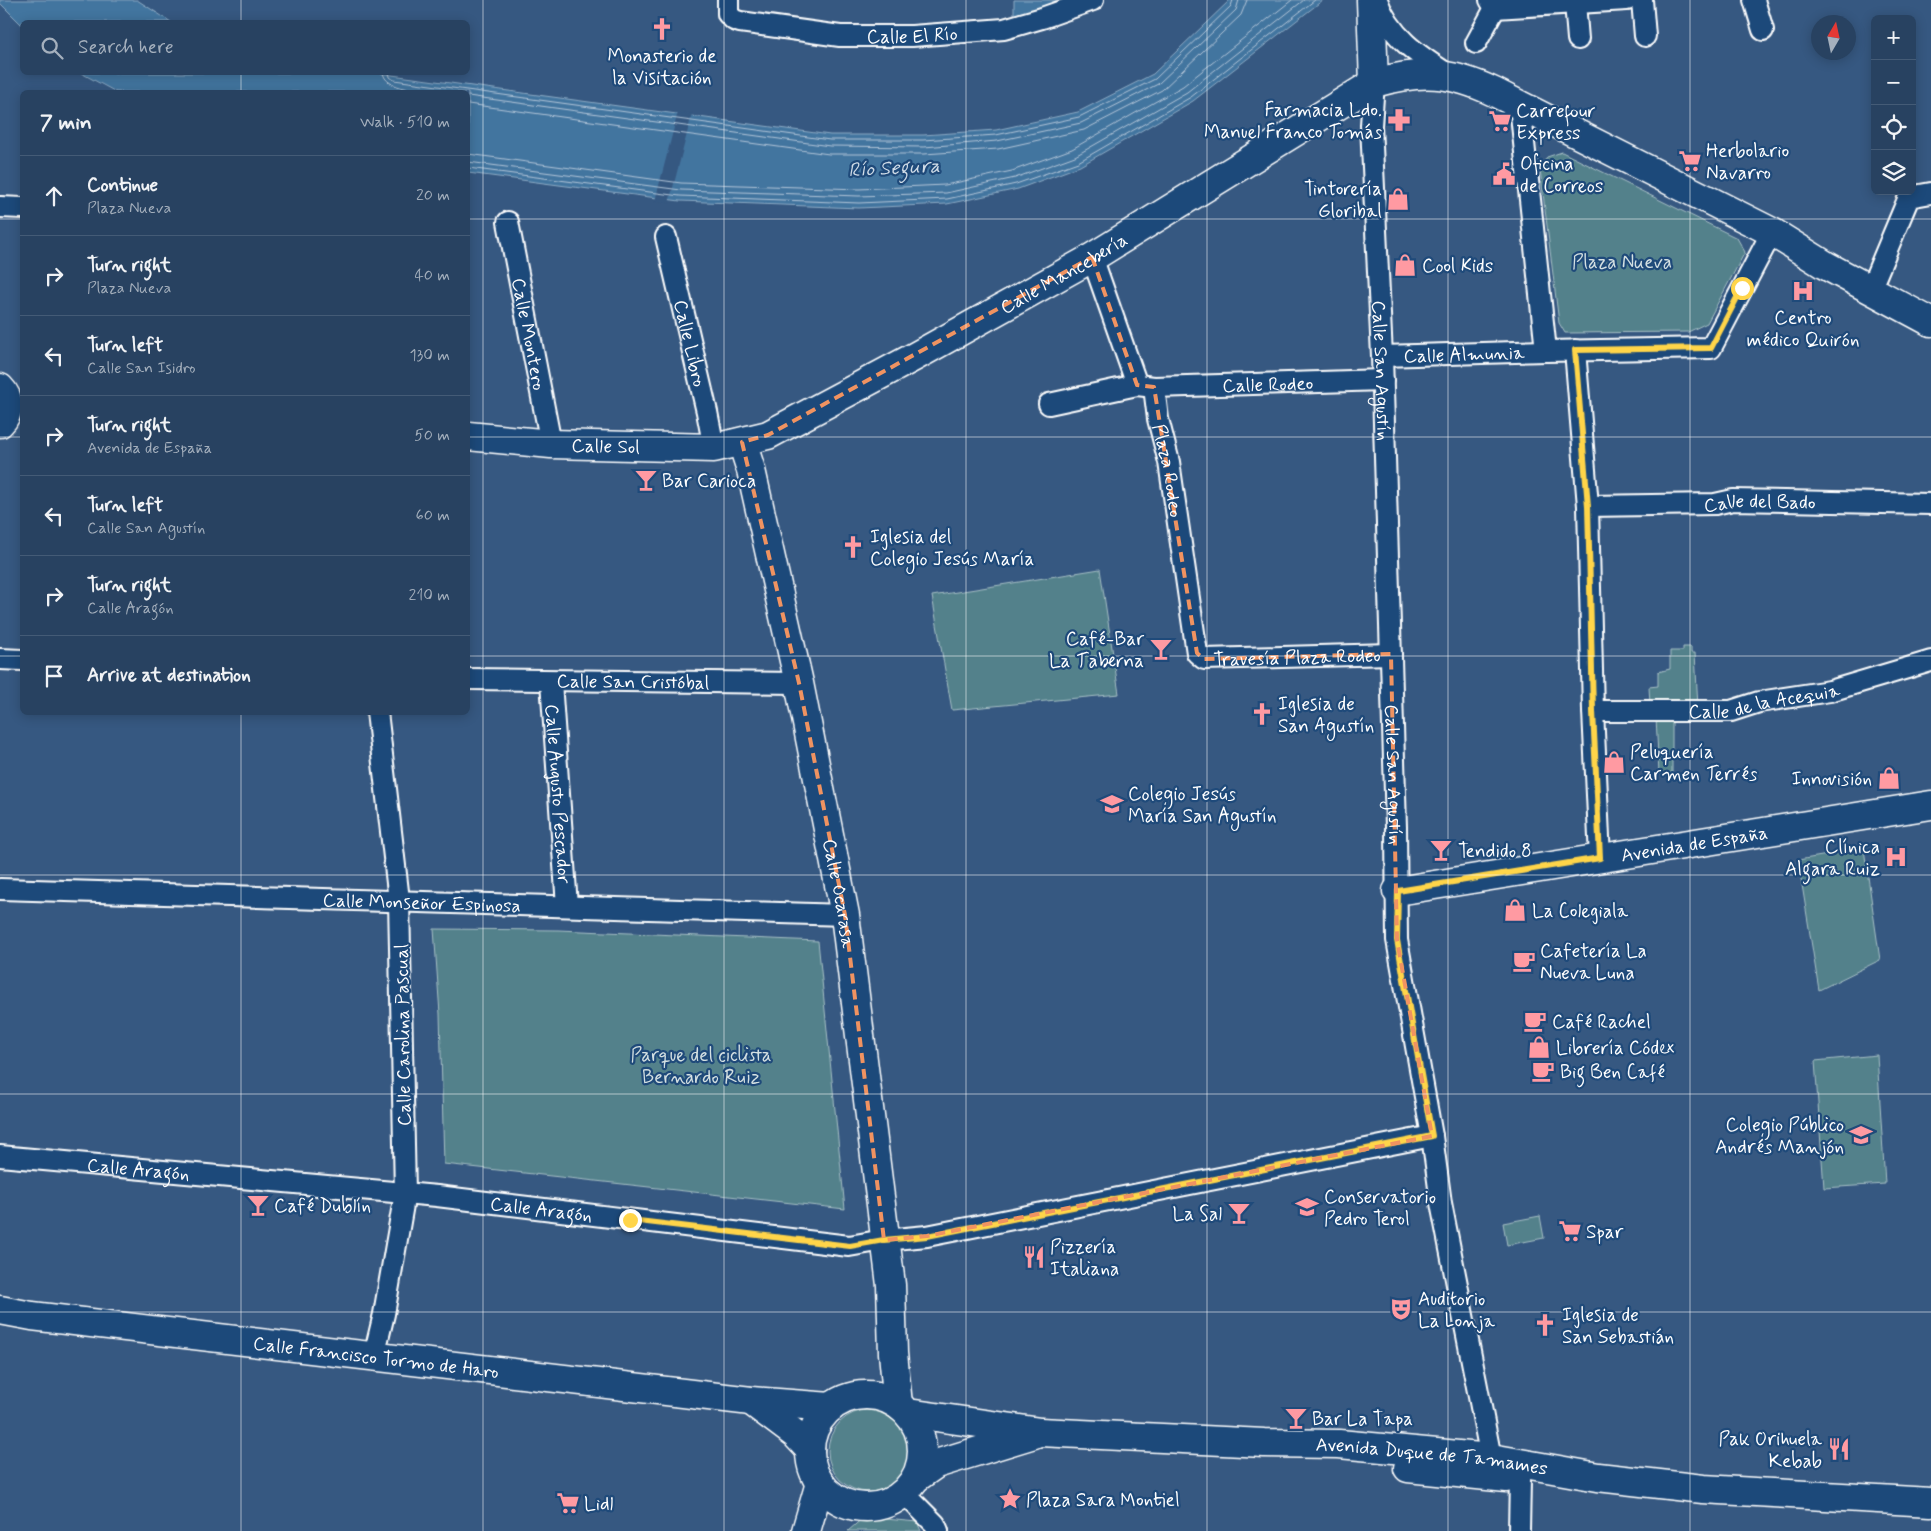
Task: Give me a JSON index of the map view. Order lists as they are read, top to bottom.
{
  "streets": {
    "street": [
      "Calle El Río",
      "Calle Mancebería",
      "Calle Montero",
      "Calle Libro",
      "Calle Almunia",
      "Calle San Agustín",
      "Calle Rodeo",
      "Calle Sol",
      "Plaza Rodeo",
      "Calle del Bado",
      "Travesía Plaza Rodeo",
      "Calle San Cristóbal",
      "Calle de la Acequia",
      "Calle Augusto Pescador",
      "Avenida de España",
      "Calle Ocarasa",
      "Calle Monseñor Espinosa",
      "Calle Carolina Pascual",
      "Calle Aragón",
      "Calle Francisco Tormo de Haro",
      "Avenida Duque de Tamames"
    ]
  },
  "crossings": [
    ["Calle Mancebería", "Calle San Agustín"],
    ["Calle Mancebería", "Calle Sol"],
    ["Calle Mancebería", "Calle Ocarasa"],
    ["Calle Montero", "Calle Sol"],
    ["Calle Libro", "Calle Sol"],
    ["Calle Almunia", "Calle San Agustín"],
    ["Calle San Agustín", "Calle Rodeo"],
    ["Calle San Agustín", "Travesía Plaza Rodeo"],
    ["Calle San Agustín", "Avenida de España"],
    ["Calle San Agustín", "Calle Aragón"],
    ["Calle San Agustín", "Avenida Duque de Tamames"],
    ["Calle Rodeo", "Plaza Rodeo"],
    ["Calle Sol", "Calle Ocarasa"],
    ["Plaza Rodeo", "Travesía Plaza Rodeo"],
    ["Calle San Cristóbal", "Calle Augusto Pescador"],
    ["Calle San Cristóbal", "Calle Ocarasa"],
    ["Calle Augusto Pescador", "Calle Monseñor Espinosa"],
    ["Calle Ocarasa", "Calle Monseñor Espinosa"],
    ["Calle Ocarasa", "Calle Aragón"],
    ["Calle Ocarasa", "Calle Francisco Tormo de Haro"],
    ["Calle Ocarasa", "Avenida Duque de Tamames"],
    ["Calle Monseñor Espinosa", "Calle Carolina Pascual"],
    ["Calle Carolina Pascual", "Calle Aragón"],
    ["Calle Carolina Pascual", "Calle Francisco Tormo de Haro"],
    ["Calle Francisco Tormo de Haro", "Avenida Duque de Tamames"]
  ],
  "water": ["Río Segura"],
  "parks": ["Plaza Nueva", "Parque del ciclista Bernardo Ruiz"],
  "places": {
    "church": [
      "Monasterio de la Visitación",
      "Iglesia del Colegio Jesús María",
      "Iglesia de San Agustín",
      "Iglesia de San Sebastián"
    ],
    "pharmacy": ["Farmacia Ldo. Manuel Franco Tomás"],
    "supermarket": [
      "Carrefour Express",
      "Herbolario Navarro",
      "Spar",
      "Lidl"
    ],
    "public building": ["Oficina de Correos"],
    "shop": [
      "Tintorería Gloribal",
      "Cool Kids",
      "Peluquería Carmen Terrés",
      "Innovisión",
      "La Colegiala",
      "Librería Códex"
    ],
    "hospital": ["Centro médico Quirón", "Clínica Algara Ruiz"],
    "bar": [
      "Bar Carioca",
      "Café-Bar La Taberna",
      "Tendido 8",
      "Café Dublín",
      "La Sal",
      "Bar La Tapa"
    ],
    "school or university": ["Colegio Jesús María San Agustín", "Colegio Público Andrés Manjón", "Conservatorio Pedro Terol"],
    "cafe": ["Cafetería La Nueva Luna", "Café Rachel", "Big Ben Café"],
    "restaurant": ["Pizzería Italiana", "Pak Orihuela Kebab"],
    "theatre": ["Auditorio La Lonja"],
    "place": ["Plaza Sara Montiel"]
  },
  "north": "top",
  "page": {
    "map_buttons": ["+", "−"],
    "search": "Search here",
    "heading": ["7 min", "Walk · 510 m"],
    "list": [
      ["Continue", "Plaza Nueva", "20 m"],
      ["Turn right", "Plaza Nueva", "40 m"],
      ["Turn left", "Calle San Isidro", "130 m"],
      ["Turn right", "Avenida de España", "50 m"],
      ["Turn left", "Calle San Agustín", "60 m"],
      ["Turn right", "Calle Aragón", "210 m"],
      "Arrive at destination"
    ]
  }
}
